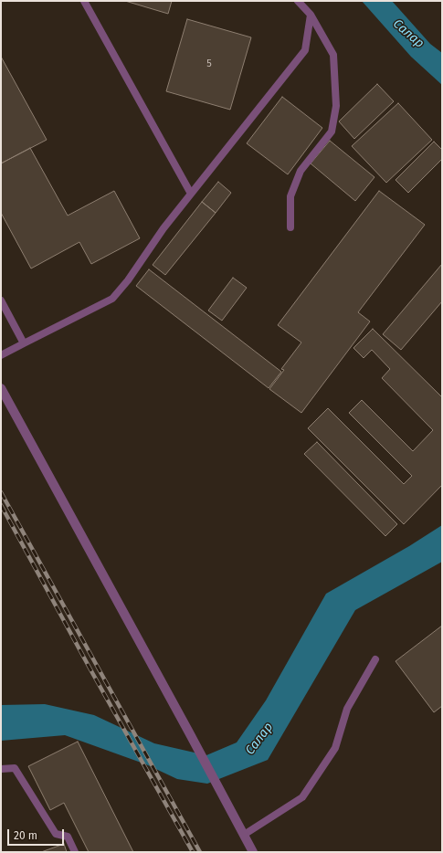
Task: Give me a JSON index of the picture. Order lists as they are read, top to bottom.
{
  "water": ["Салар"],
  "house_numbers": ["5"],
  "scale_bar": "20 m"
}
